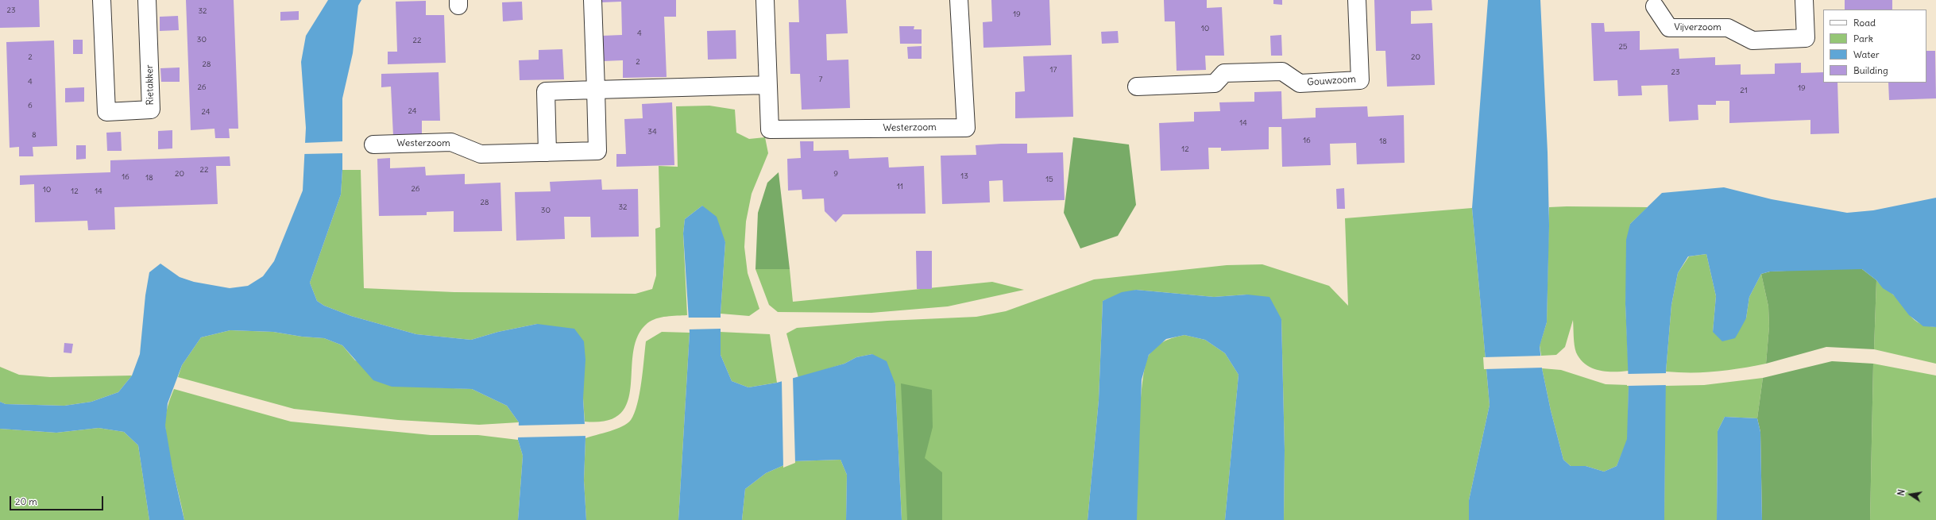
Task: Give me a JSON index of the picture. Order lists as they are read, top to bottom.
{
  "streets": {
    "street": [
      "Vijverzoom",
      "Gouwzoom",
      "Rietakker",
      "Westerzoom"
    ]
  },
  "house_numbers": [
    "23",
    "32",
    "19",
    "10",
    "4",
    "30",
    "22",
    "25",
    "2",
    "20",
    "2",
    "28",
    "17",
    "23",
    "7",
    "4",
    "26",
    "19",
    "21",
    "6",
    "24",
    "24",
    "14",
    "34",
    "8",
    "16",
    "18",
    "12",
    "22",
    "20",
    "9",
    "13",
    "16",
    "18",
    "15",
    "11",
    "26",
    "10",
    "12",
    "14",
    "28",
    "32",
    "30"
  ],
  "legend": [
    "Road",
    "Park",
    "Water",
    "Building"
  ],
  "scale_bar": "20 m",
  "north": "left"
}
